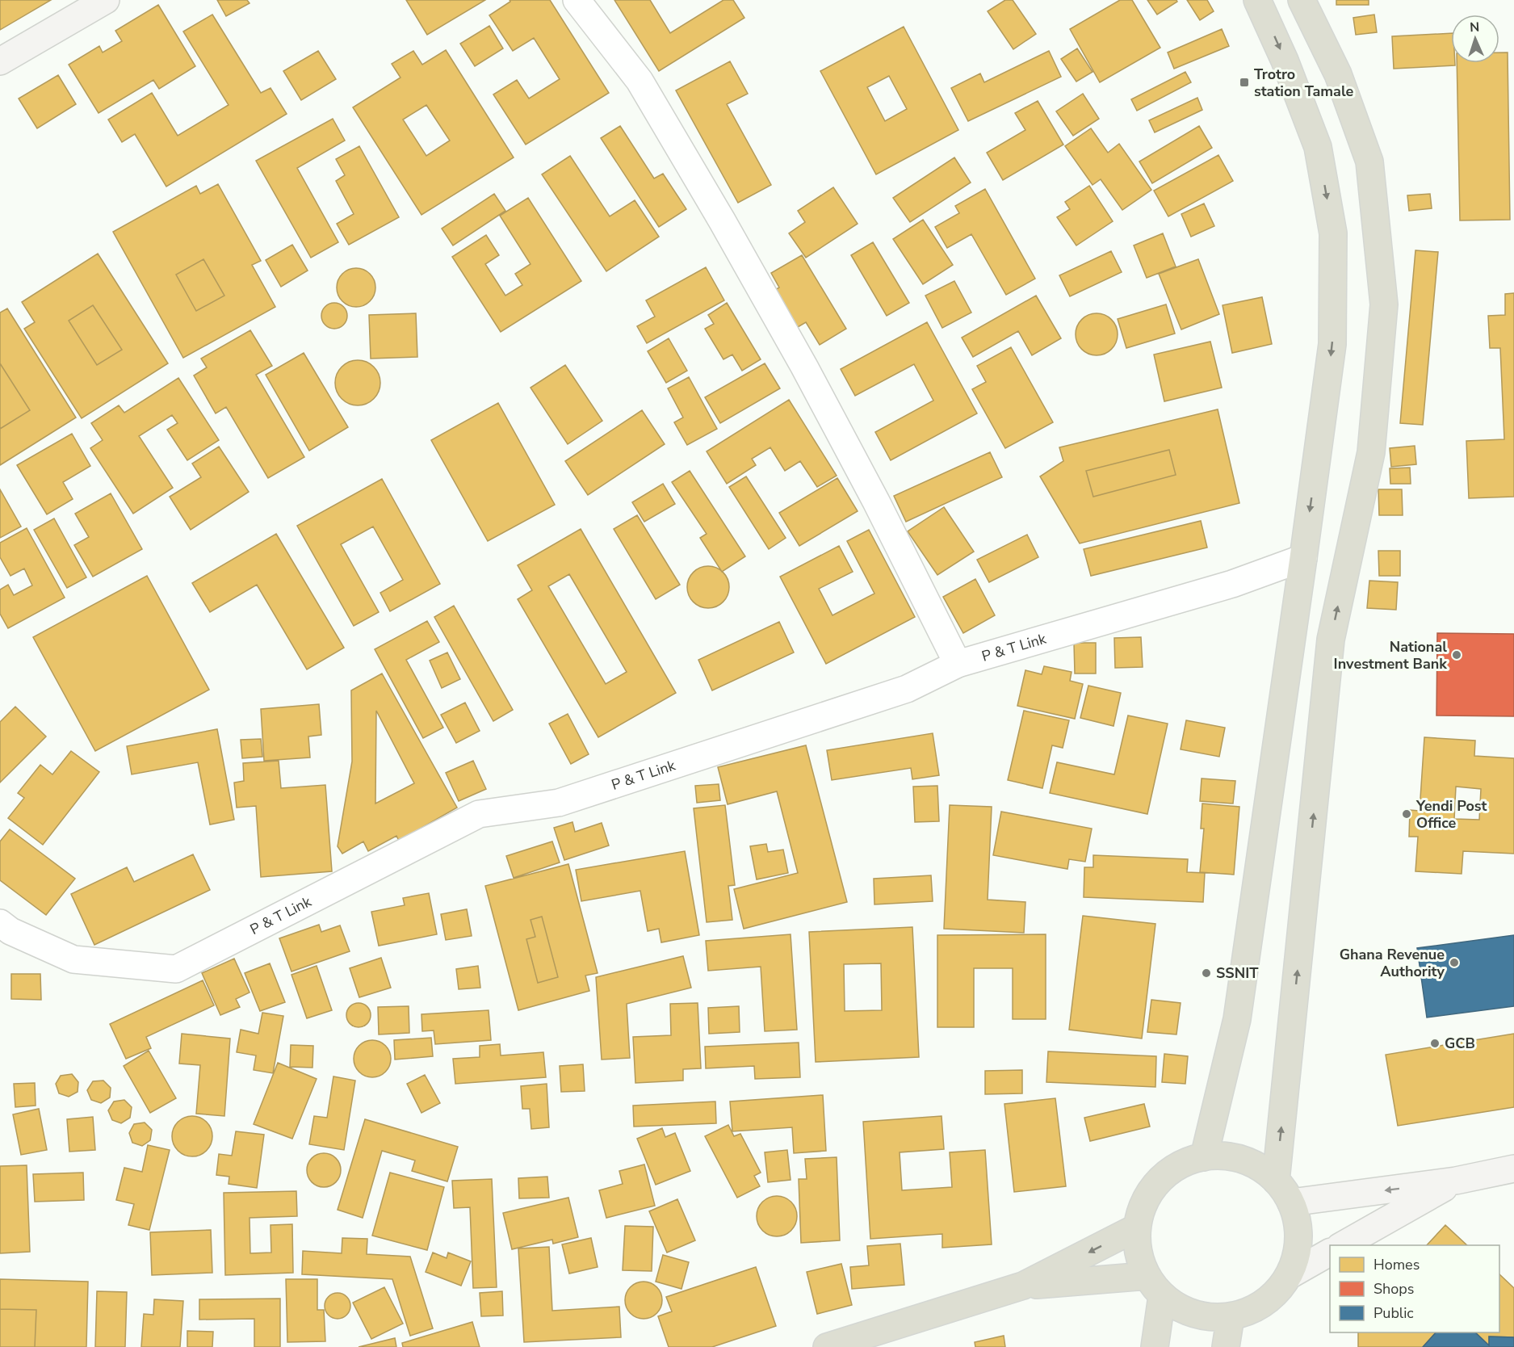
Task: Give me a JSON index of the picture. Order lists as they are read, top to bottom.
{
  "streets": {
    "street": ["P & T Link"]
  },
  "places": {
    "transit": ["Trotro station Tamale"],
    "other": [
      "National Investment Bank",
      "Yendi Post Office",
      "Ghana Revenue Authority",
      "SSNIT",
      "GCB"
    ]
  },
  "legend": ["Homes", "Shops", "Public"],
  "north": "top"
}
